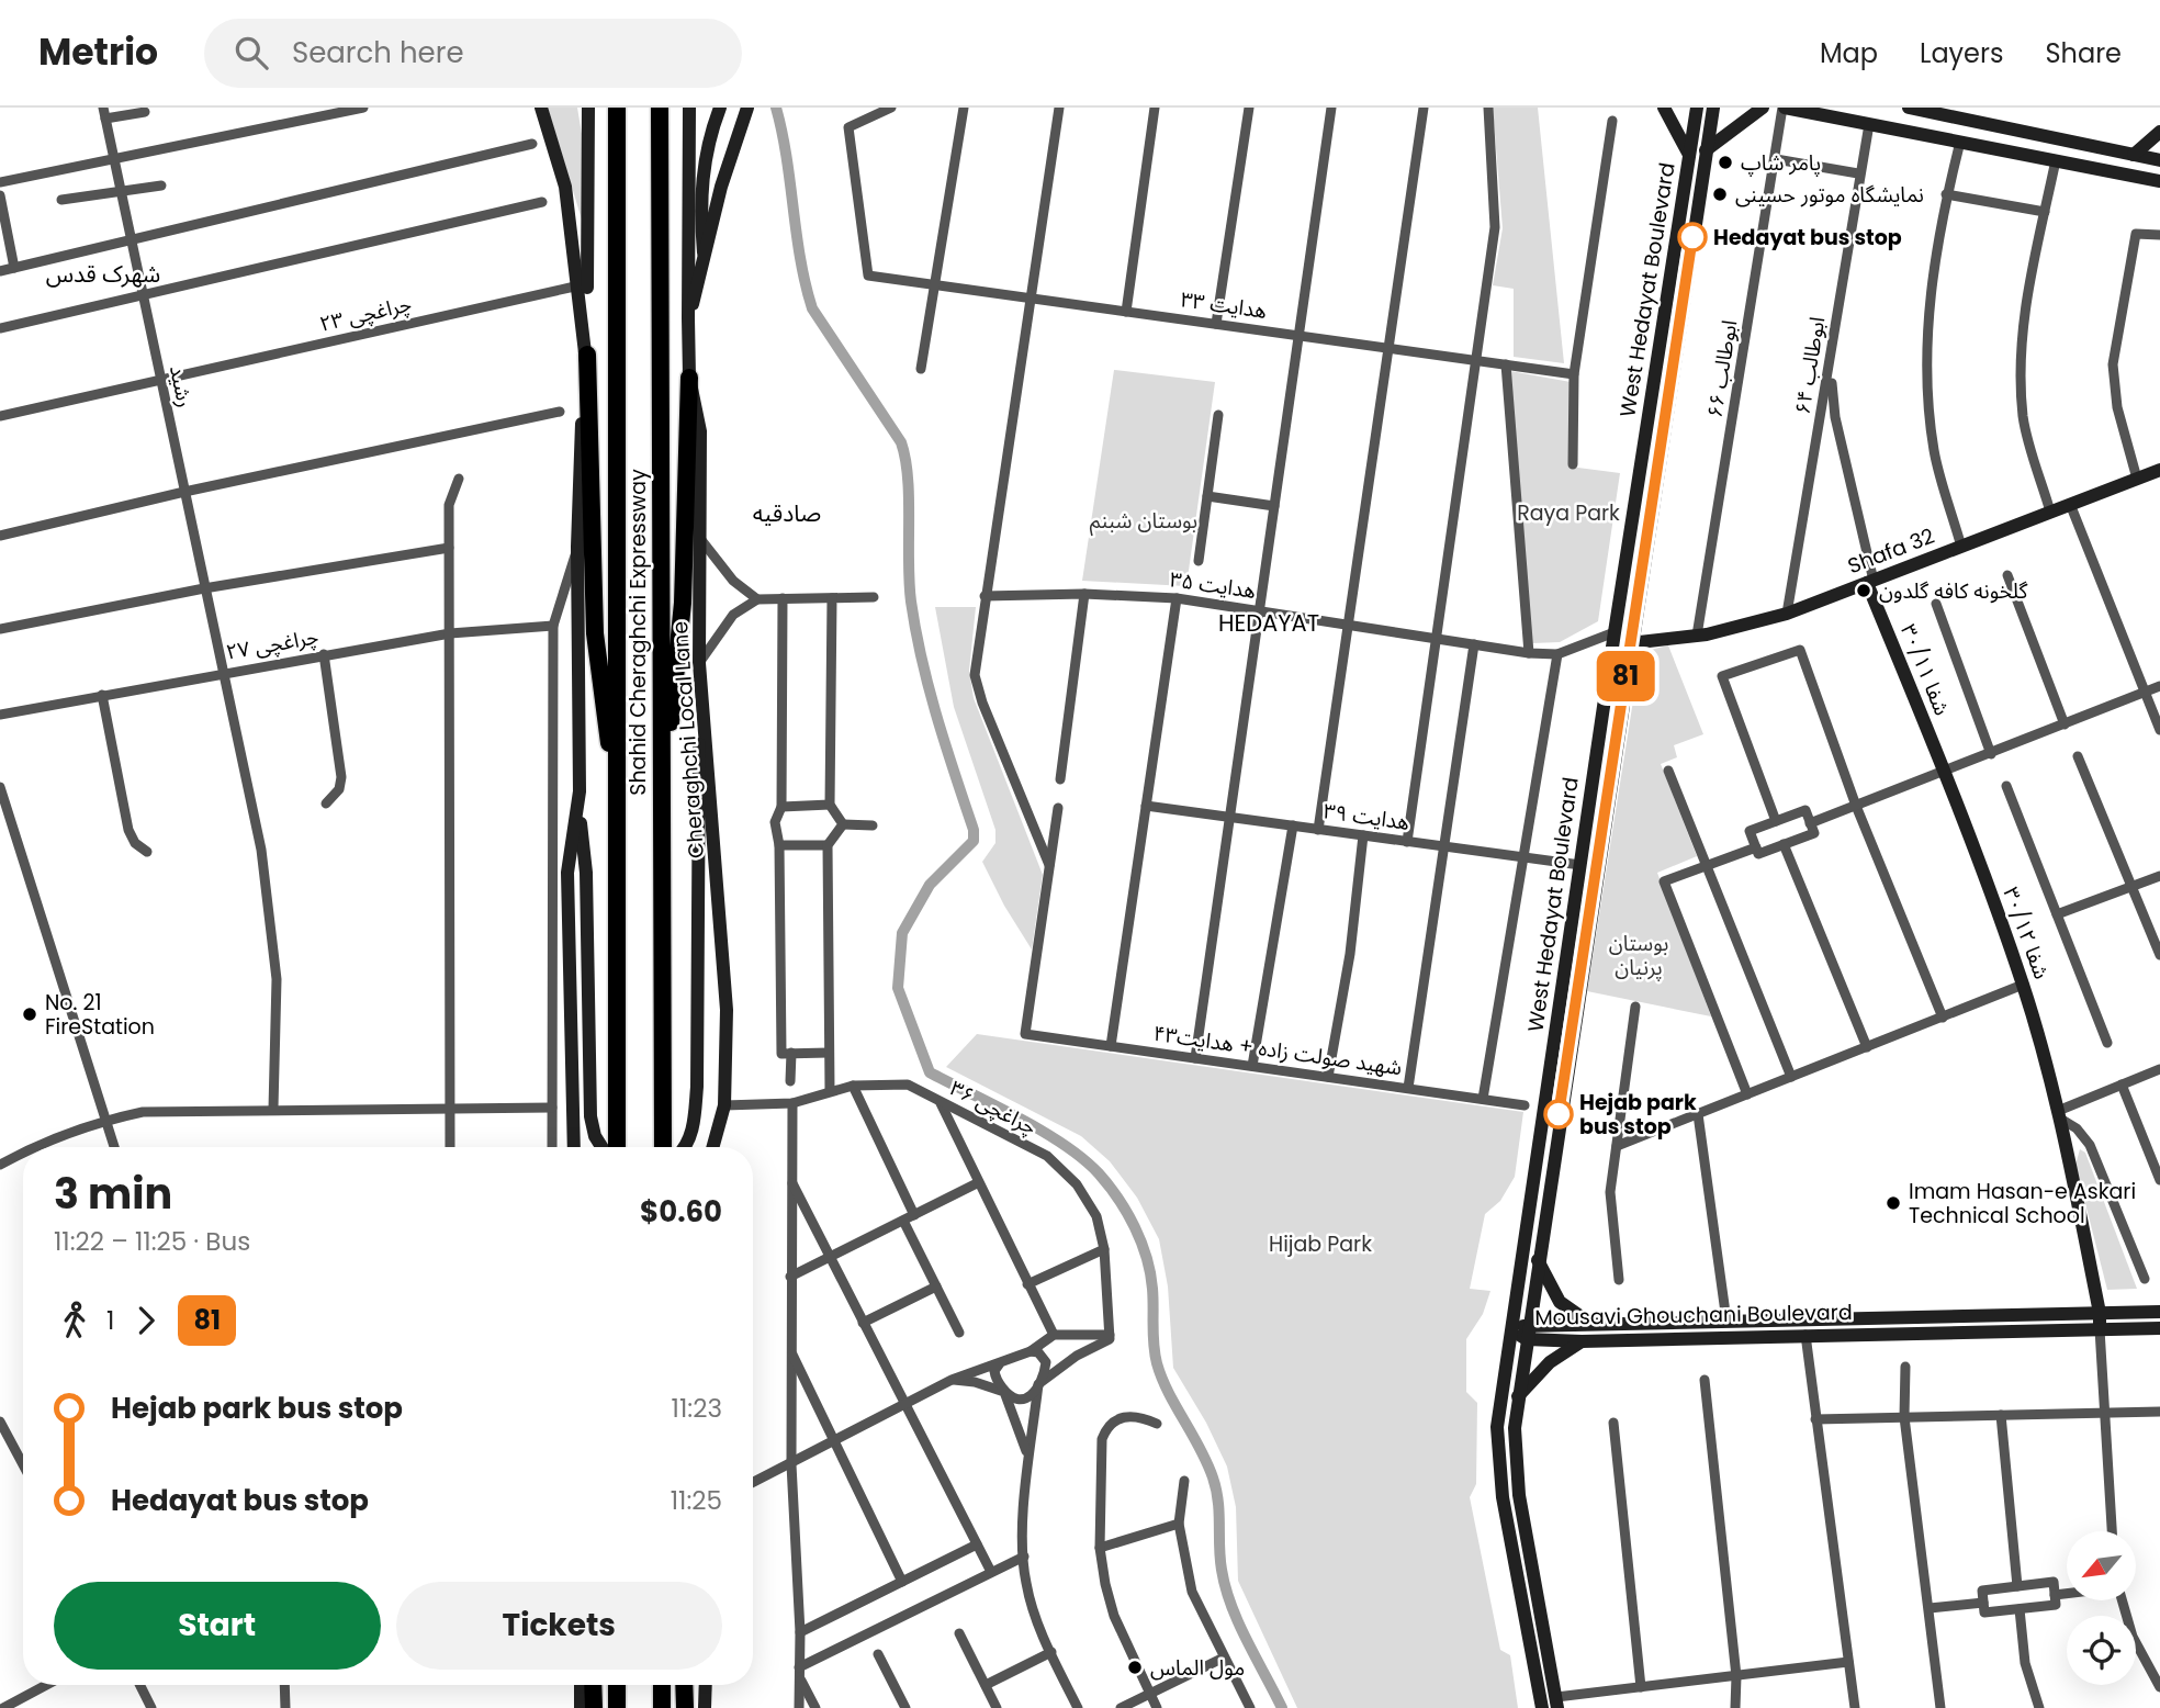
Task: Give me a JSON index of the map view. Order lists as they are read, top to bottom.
{
  "streets": {
    "highway": ["Shahid Cheraghchi Expressway"],
    "main road": [
      "West Hedayat Boulevard",
      "Shafa 32",
      "شفا ۳۰/۱۱",
      "Cheraghchi Local Lane",
      "شفا ۳۰/۱۲",
      "Mousavi Ghouchani Boulevard"
    ],
    "street": [
      "هدایت ۳۳",
      "چراغچی ۲۳",
      "ابوطالب ۶۴",
      "ابوطالب ۶۶",
      "رشید",
      "هدایت ۳۵",
      "چراغچی ۲۷",
      "هدایت ۳۹",
      "شهید صولت زاده + هدایت۴۳",
      "چراغچی ۳۶"
    ]
  },
  "crossings": [
    ["West Hedayat Boulevard", "Shafa 32"],
    ["West Hedayat Boulevard", "هدایت ۳۵"],
    ["West Hedayat Boulevard", "هدایت ۳۹"],
    ["West Hedayat Boulevard", "Mousavi Ghouchani Boulevard"],
    ["چراغچی ۲۳", "رشید"],
    ["ابوطالب ۶۴", "Shafa 32"],
    ["ابوطالب ۶۶", "Shafa 32"],
    ["رشید", "چراغچی ۲۷"],
    ["Shafa 32", "شفا ۳۰/۱۱"],
    ["شفا ۳۰/۱۱", "شفا ۳۰/۱۲"],
    ["Cheraghchi Local Lane", "چراغچی ۳۶"],
    ["شفا ۳۰/۱۲", "Mousavi Ghouchani Boulevard"]
  ],
  "districts": ["شهرک قدس", "صادقیه", "HEDAYAT"],
  "parks": [
    "Raya Park",
    "بوستان شبنم",
    "بوستان پرنیان",
    "Hijab Park"
  ],
  "places": [
    "پامر شاپ",
    "نمایشگاه موتور حسینی",
    "Hedayat bus stop",
    "گلخونه کافه گلدون",
    "No. 21 FireStation",
    "Hejab park bus stop",
    "Imam Hasan-e Askari Technical School",
    "مول الماس"
  ],
  "lines": ["bus line 81"],
  "north": "bottom left",
  "page": {
    "header": "Metrio",
    "search": "Search here",
    "nav": ["Map", "Layers", "Share"],
    "on_map": "81",
    "heading": ["3 min", "11:22 – 11:25 · Bus", "$0.60"],
    "legs": ["1", "81"],
    "list": [
      {
        "name": "Hejab park bus stop",
        "value": "11:23"
      },
      {
        "name": "Hedayat bus stop",
        "value": "11:25"
      }
    ],
    "buttons": ["Start", "Tickets"]
  }
}
